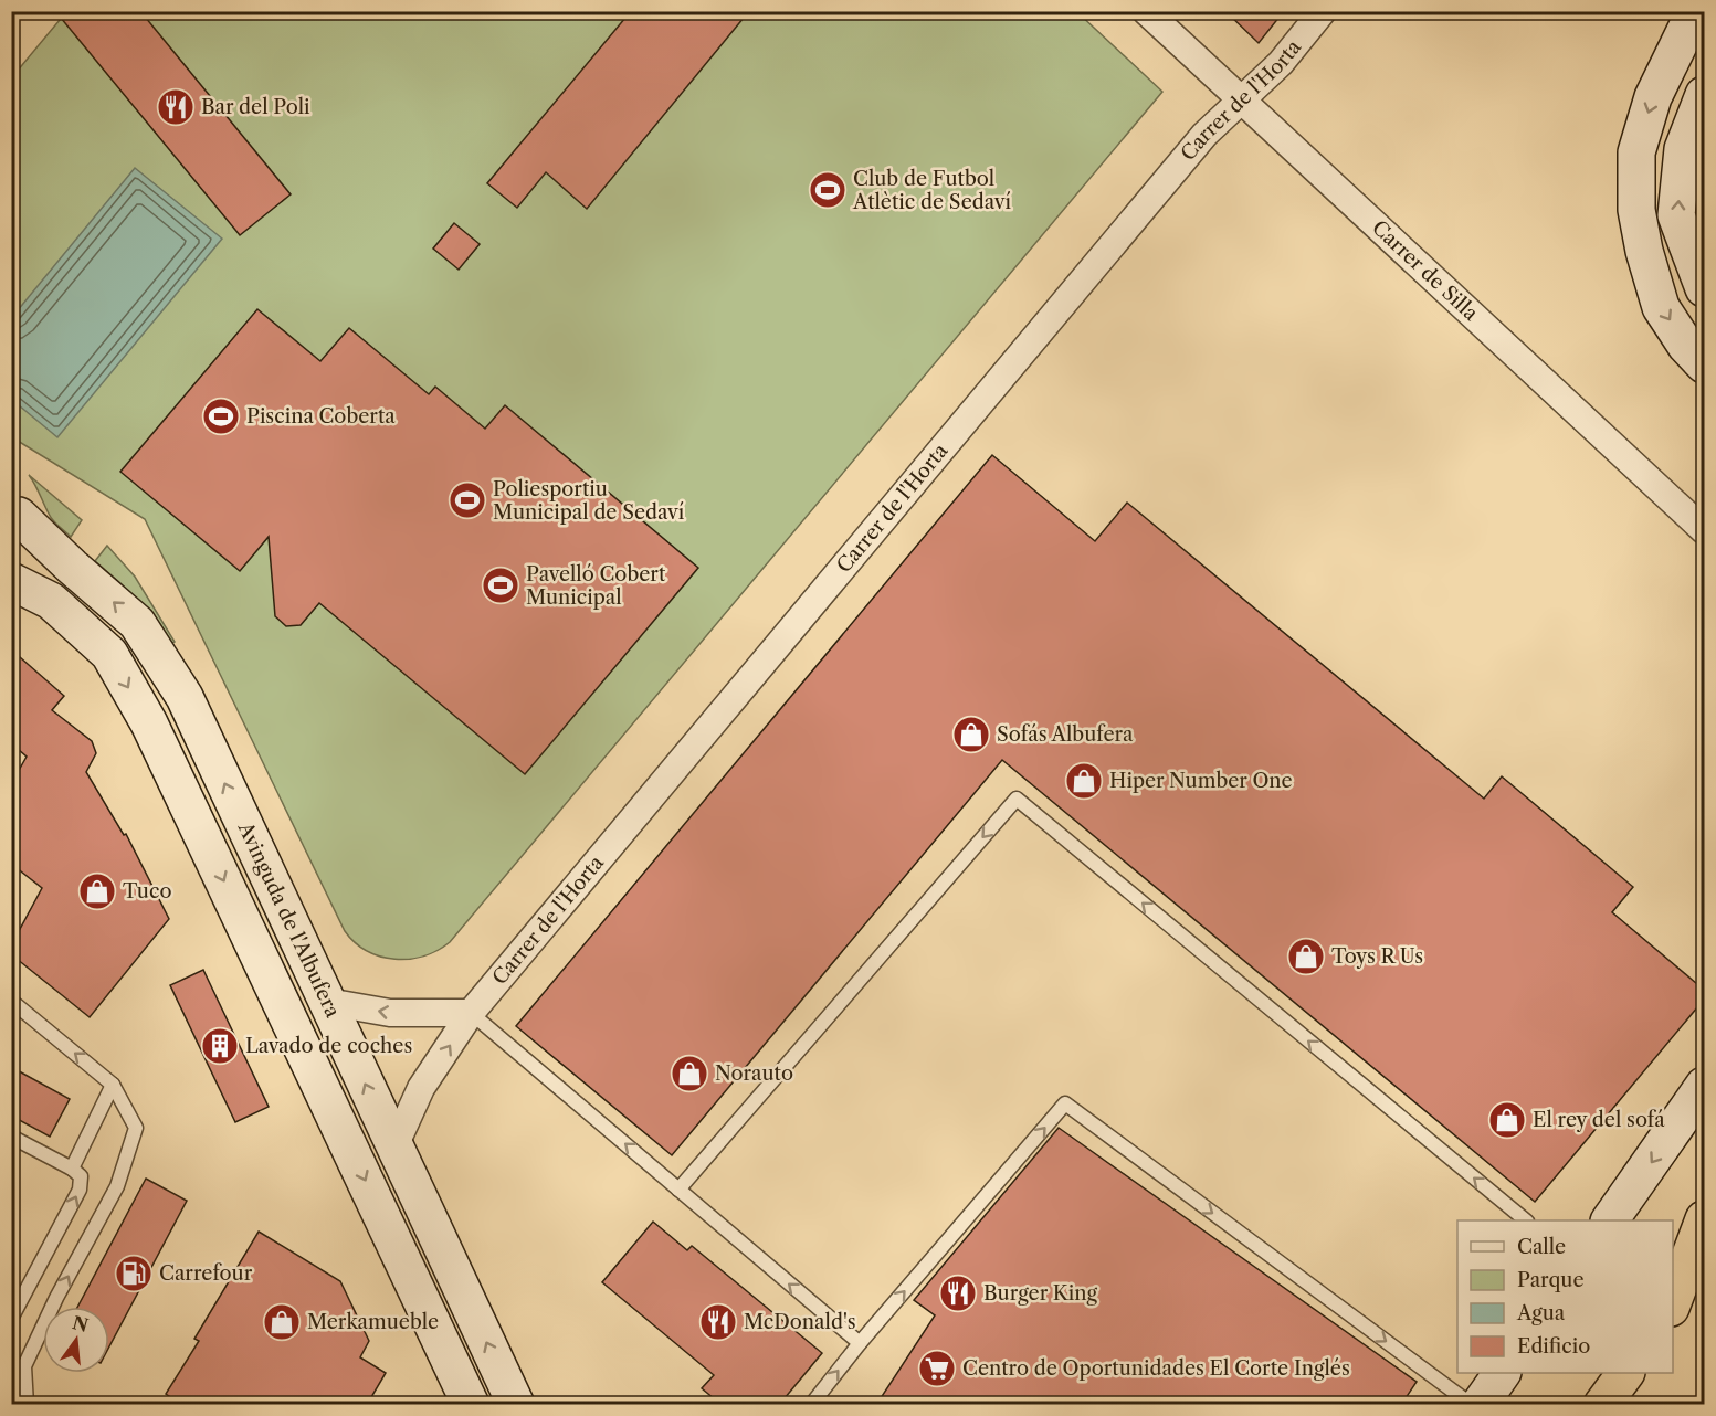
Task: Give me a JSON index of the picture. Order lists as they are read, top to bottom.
{
  "streets": {
    "street": ["Carrer de l'Horta", "Carrer de Silla", "Avinguda de l'Albufera"]
  },
  "crossings": [
    ["Carrer de l'Horta", "Carrer de Silla"],
    ["Carrer de l'Horta", "Avinguda de l'Albufera"]
  ],
  "places": {
    "restaurant": ["Bar del Poli", "Burger King", "McDonald's"],
    "sports": [
      "Club de Futbol Atlètic de Sedaví",
      "Piscina Coberta",
      "Poliesportiu Municipal de Sedaví",
      "Pavelló Cobert Municipal"
    ],
    "shop": [
      "Sofás Albufera",
      "Hiper Number One",
      "Tuco",
      "Toys R Us",
      "Norauto",
      "El rey del sofá",
      "Merkamueble"
    ],
    "building": ["Lavado de coches"],
    "fuel station": ["Carrefour"],
    "supermarket": ["Centro de Oportunidades El Corte Inglés"]
  },
  "legend": [
    "Calle",
    "Parque",
    "Agua",
    "Edificio"
  ],
  "north": "top"
}
